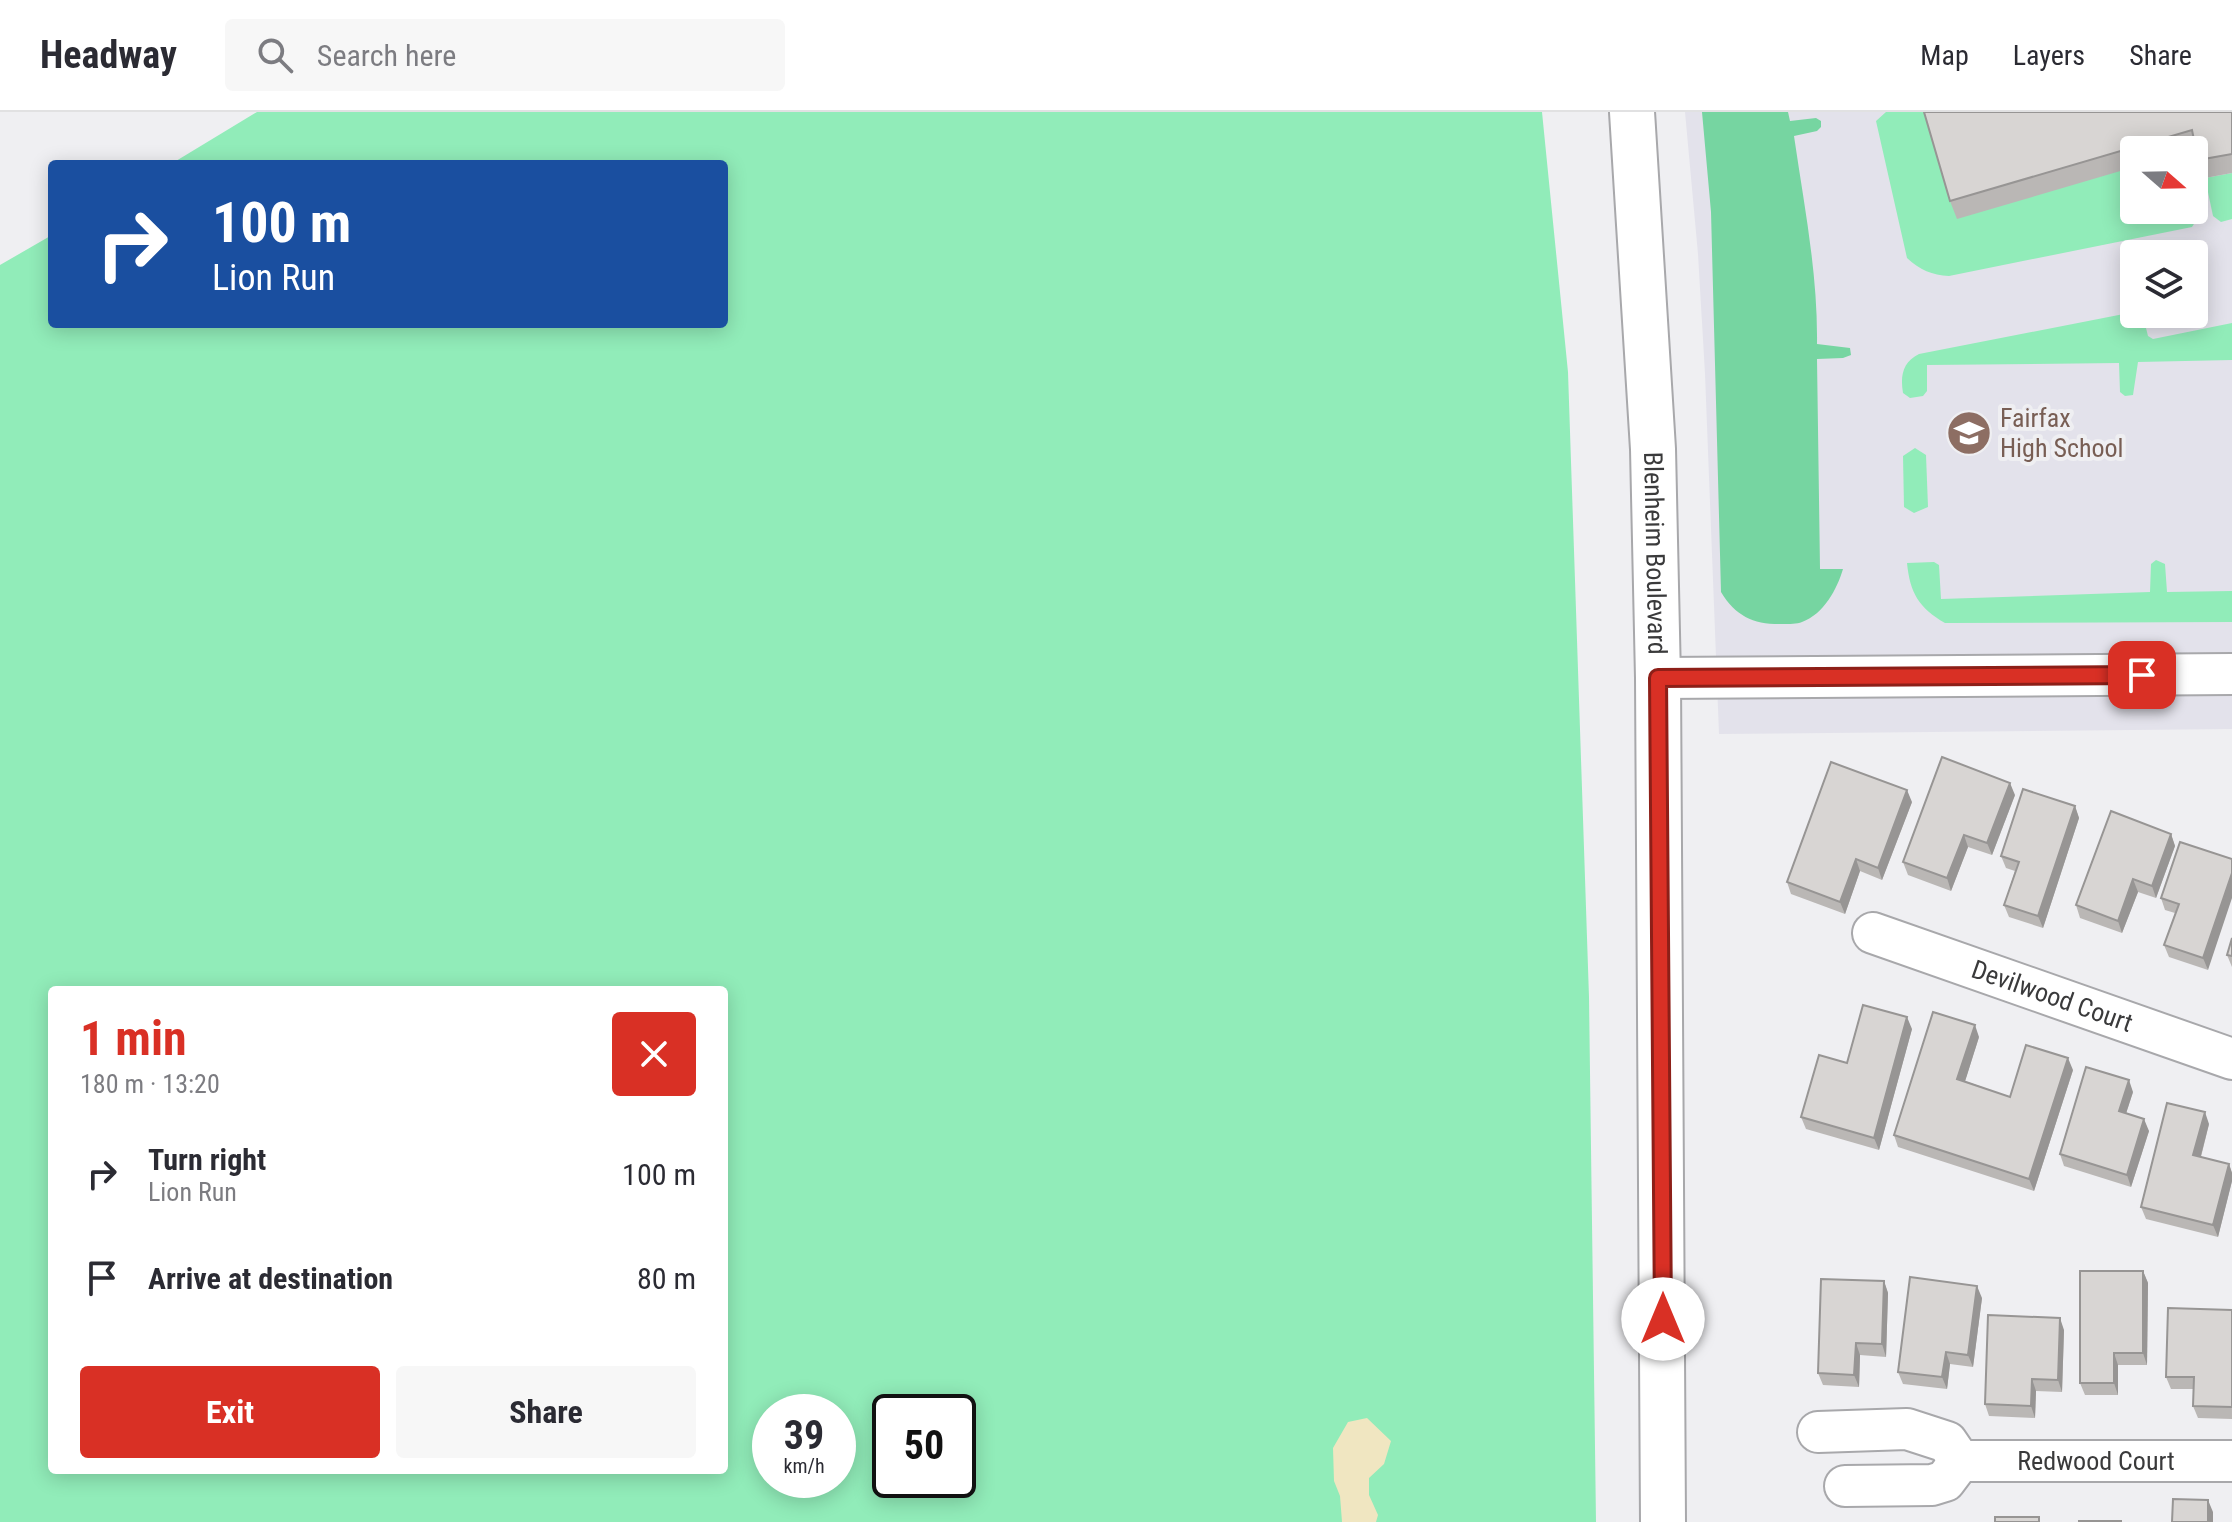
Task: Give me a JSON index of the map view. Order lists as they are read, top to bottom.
{
  "streets": {
    "main road": ["Blenheim Boulevard"],
    "street": ["Devilwood Court", "Redwood Court"]
  },
  "places": {
    "school or university": ["Fairfax High School"]
  },
  "north": "right",
  "page": {
    "header": "Headway",
    "search": "Search here",
    "nav": ["Map", "Layers", "Share"],
    "turn": ["100 m", "Lion Run"],
    "heading": ["1 min", "180 m · 13:20"],
    "list": [
      {
        "name": "Turn right",
        "note": "Lion Run",
        "value": "100 m"
      },
      {
        "name": "Arrive at destination",
        "value": "80 m"
      }
    ],
    "buttons": ["Exit", "Share"],
    "speed": "39 km/h",
    "limit": "50"
  }
}
